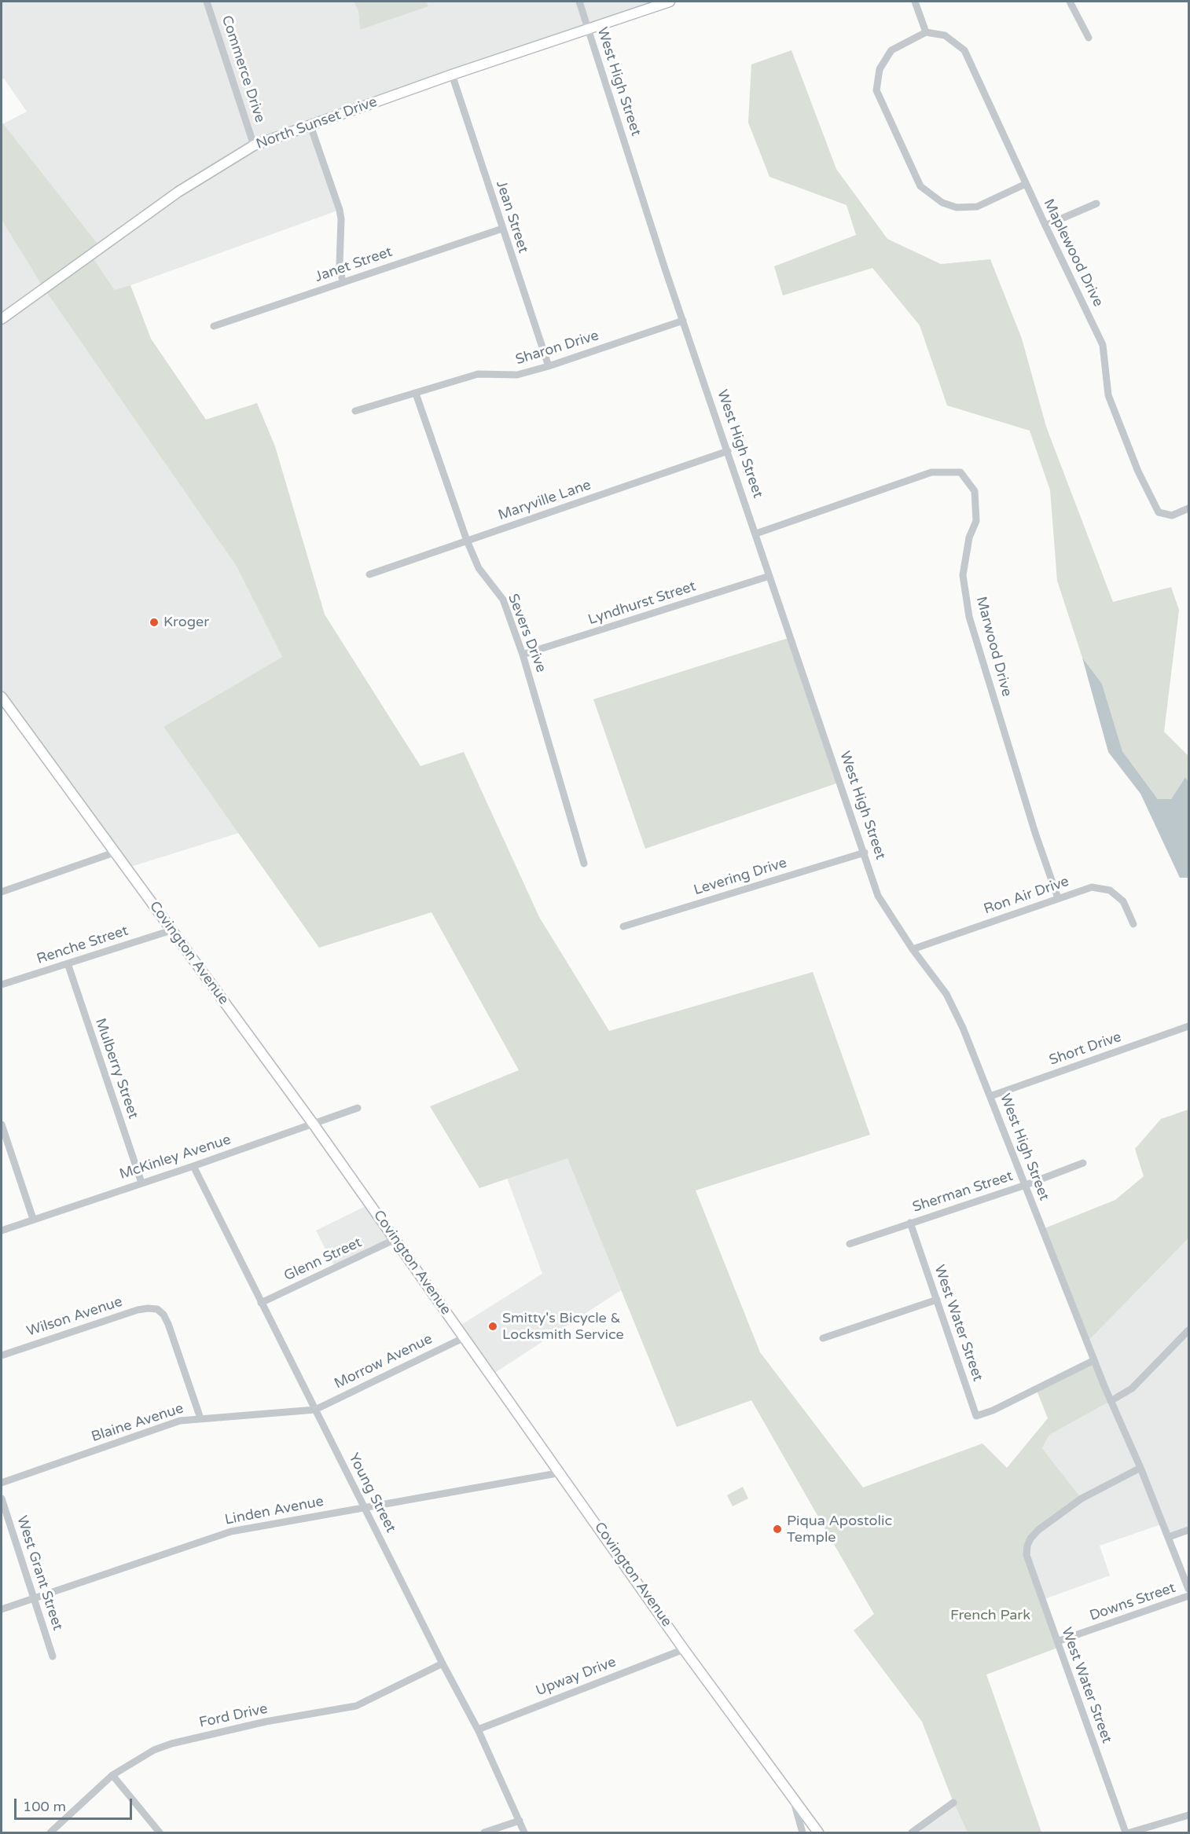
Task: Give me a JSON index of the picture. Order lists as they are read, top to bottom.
{
  "streets": {
    "main road": ["North Sunset Drive", "Covington Avenue"],
    "street": [
      "Commerce Drive",
      "West High Street",
      "Jean Street",
      "Maplewood Drive",
      "Janet Street",
      "Sharon Drive",
      "Maryville Lane",
      "Lyndhurst Street",
      "Severs Drive",
      "Marwood Drive",
      "Levering Drive",
      "Ron Air Drive",
      "Renche Street",
      "Short Drive",
      "Mulberry Street",
      "McKinley Avenue",
      "Sherman Street",
      "Glenn Street",
      "Wilson Avenue",
      "West Water Street",
      "Morrow Avenue",
      "Blaine Avenue",
      "Young Street",
      "Linden Avenue",
      "West Grant Street",
      "Downs Street",
      "Upway Drive",
      "Ford Drive"
    ]
  },
  "crossings": [
    ["Commerce Drive", "North Sunset Drive"],
    ["West High Street", "North Sunset Drive"],
    ["West High Street", "Sharon Drive"],
    ["West High Street", "Maryville Lane"],
    ["West High Street", "Lyndhurst Street"],
    ["West High Street", "Marwood Drive"],
    ["West High Street", "Levering Drive"],
    ["West High Street", "Ron Air Drive"],
    ["West High Street", "Short Drive"],
    ["West High Street", "Sherman Street"],
    ["West High Street", "West Water Street"],
    ["North Sunset Drive", "Jean Street"],
    ["Jean Street", "Janet Street"],
    ["Jean Street", "Sharon Drive"],
    ["Sharon Drive", "Severs Drive"],
    ["Maryville Lane", "Severs Drive"],
    ["Lyndhurst Street", "Severs Drive"],
    ["Marwood Drive", "Ron Air Drive"],
    ["Renche Street", "Covington Avenue"],
    ["Renche Street", "Mulberry Street"],
    ["Covington Avenue", "McKinley Avenue"],
    ["Covington Avenue", "Glenn Street"],
    ["Covington Avenue", "Morrow Avenue"],
    ["Covington Avenue", "Linden Avenue"],
    ["Covington Avenue", "Upway Drive"],
    ["Mulberry Street", "McKinley Avenue"],
    ["McKinley Avenue", "Young Street"],
    ["Sherman Street", "West Water Street"],
    ["Glenn Street", "Young Street"],
    ["Wilson Avenue", "Blaine Avenue"],
    ["West Water Street", "Downs Street"],
    ["Morrow Avenue", "Blaine Avenue"],
    ["Morrow Avenue", "Young Street"],
    ["Blaine Avenue", "Young Street"],
    ["Young Street", "Linden Avenue"],
    ["Young Street", "Upway Drive"],
    ["Young Street", "Ford Drive"],
    ["Linden Avenue", "West Grant Street"]
  ],
  "parks": ["French Park"],
  "places": ["Kroger", "Smitty's Bicycle & Locksmith Service", "Piqua Apostolic Temple"],
  "scale_bar": "100 m"
}
